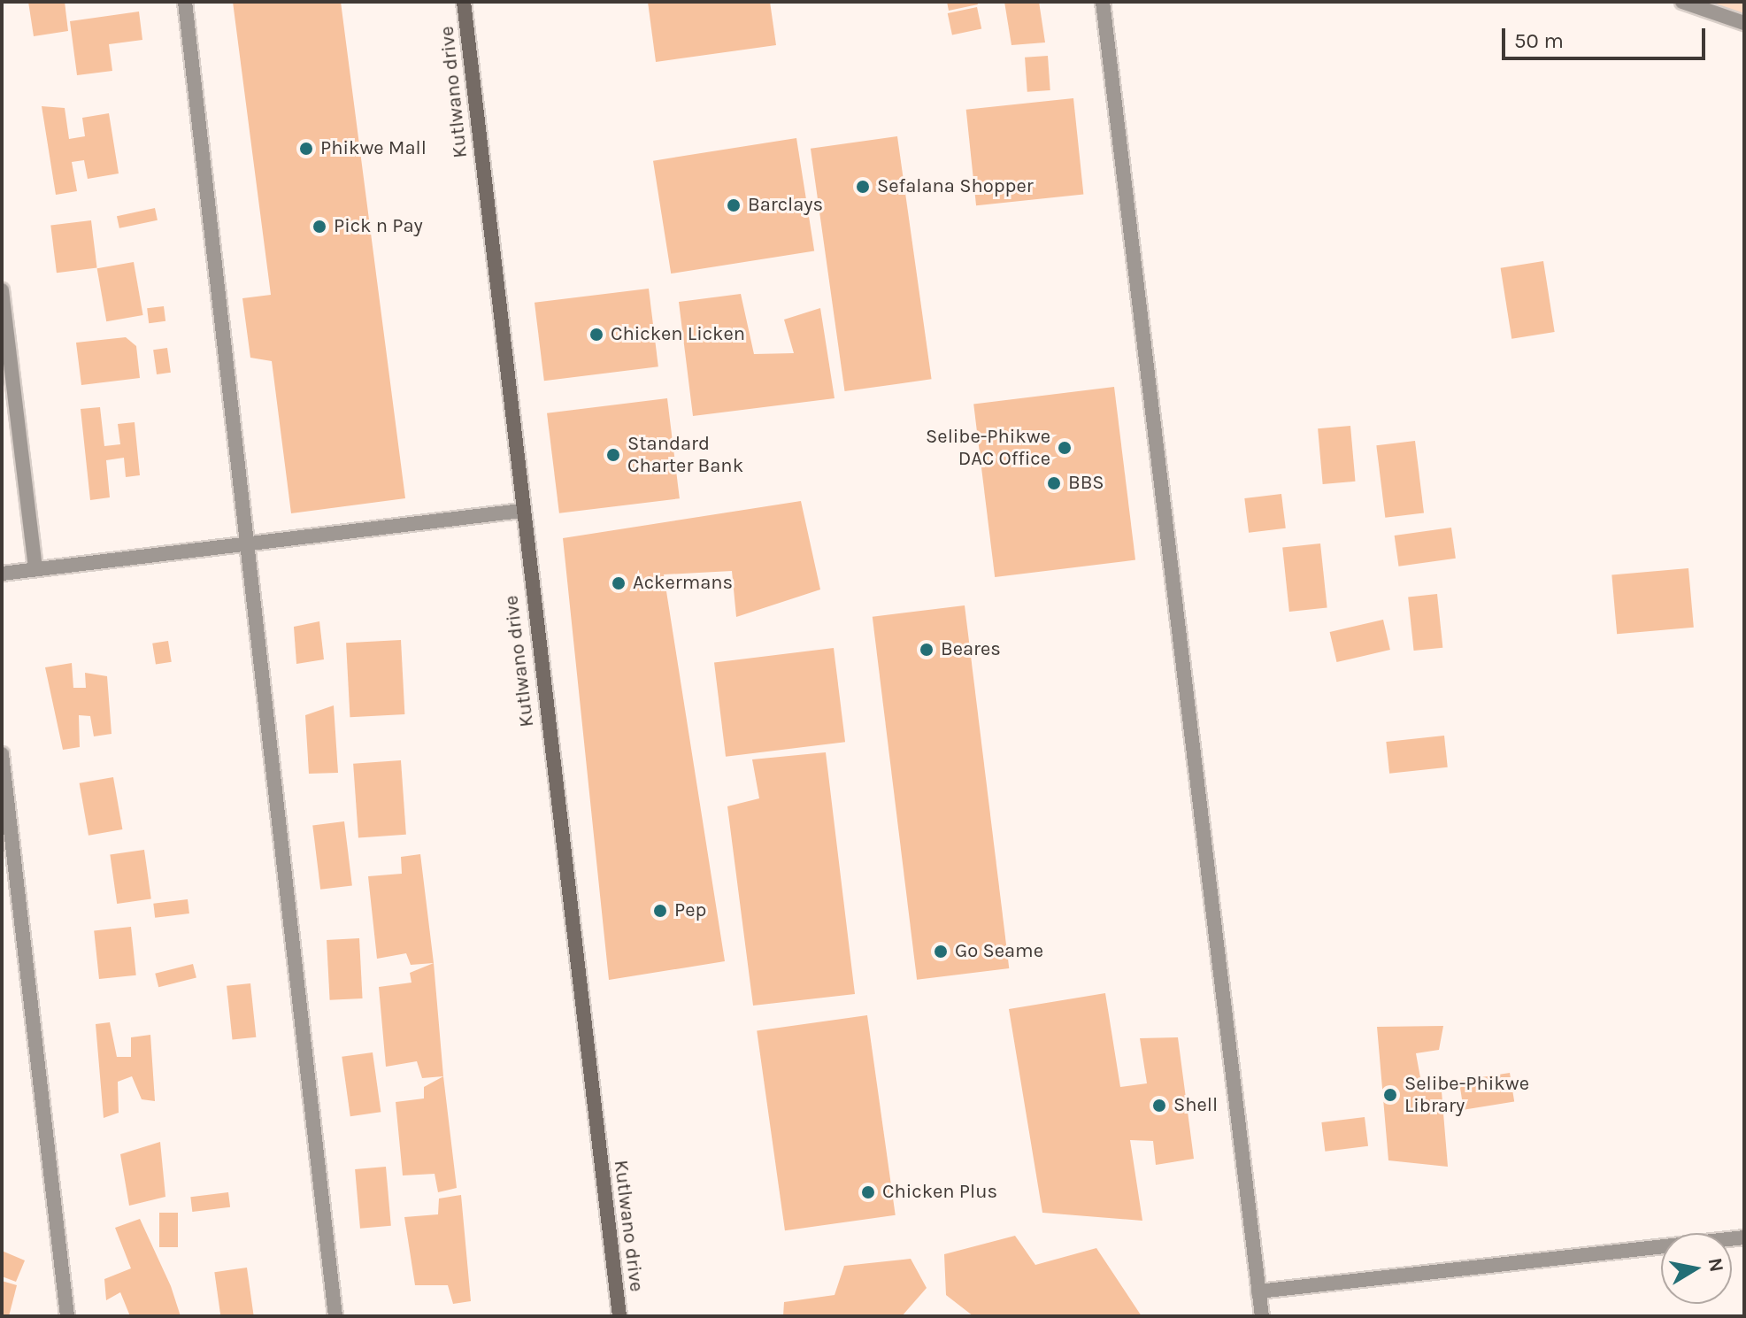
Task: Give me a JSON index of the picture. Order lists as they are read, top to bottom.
{
  "streets": {
    "street": ["Kutlwano drive"]
  },
  "places": [
    "Phikwe Mall",
    "Sefalana Shopper",
    "Barclays",
    "Pick n Pay",
    "Chicken Licken",
    "Selibe-Phikwe DAC Office",
    "Standard Charter Bank",
    "BBS",
    "Ackermans",
    "Beares",
    "Pep",
    "Go Seame",
    "Selibe-Phikwe Library",
    "Shell",
    "Chicken Plus"
  ],
  "scale_bar": "50 m",
  "north": "right"
}
